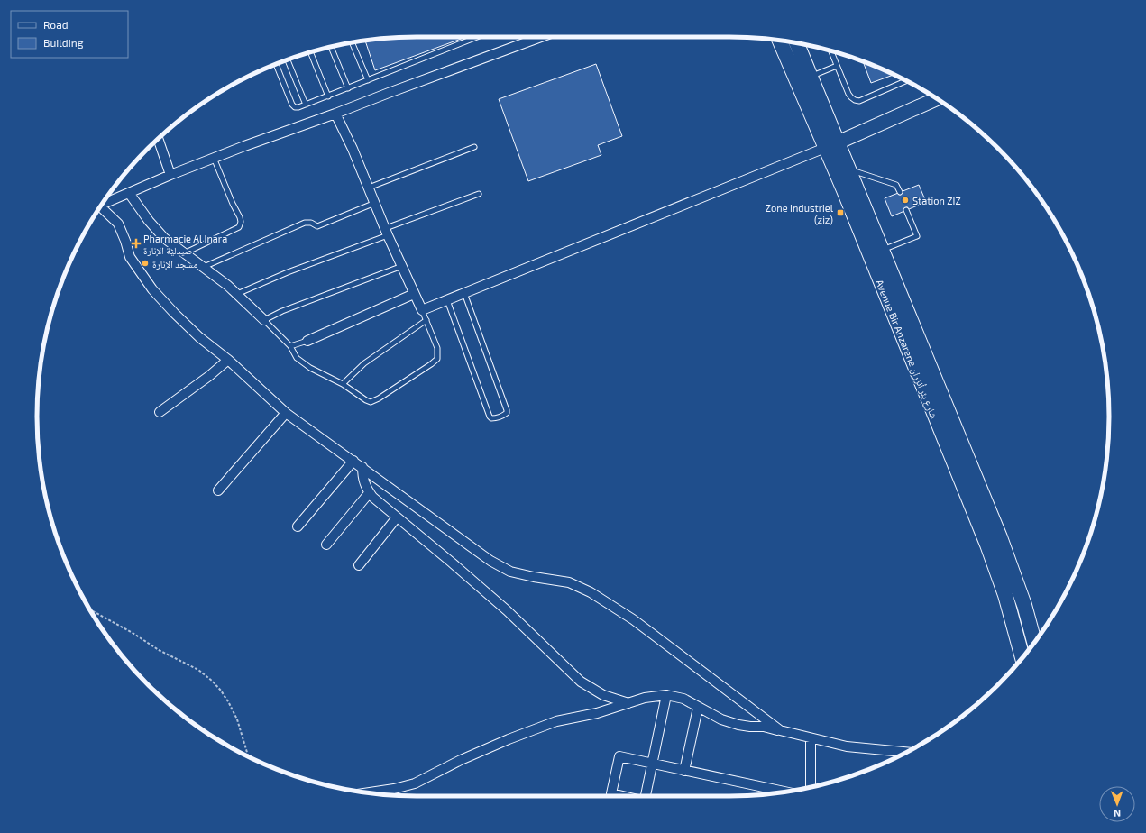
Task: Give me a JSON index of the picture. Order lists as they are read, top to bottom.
{
  "streets": {
    "main road": ["Avenue Bir Anzarene شارع بئر أنزران"]
  },
  "places": {
    "other": ["Station ZIZ", "مسجد الإنارة"],
    "transit": ["Zone Industriel (ziz)"],
    "health": ["Pharmacie Al Inara صيدلية الإنارة"]
  },
  "legend": ["Road", "Building"],
  "north": "bottom"
}
